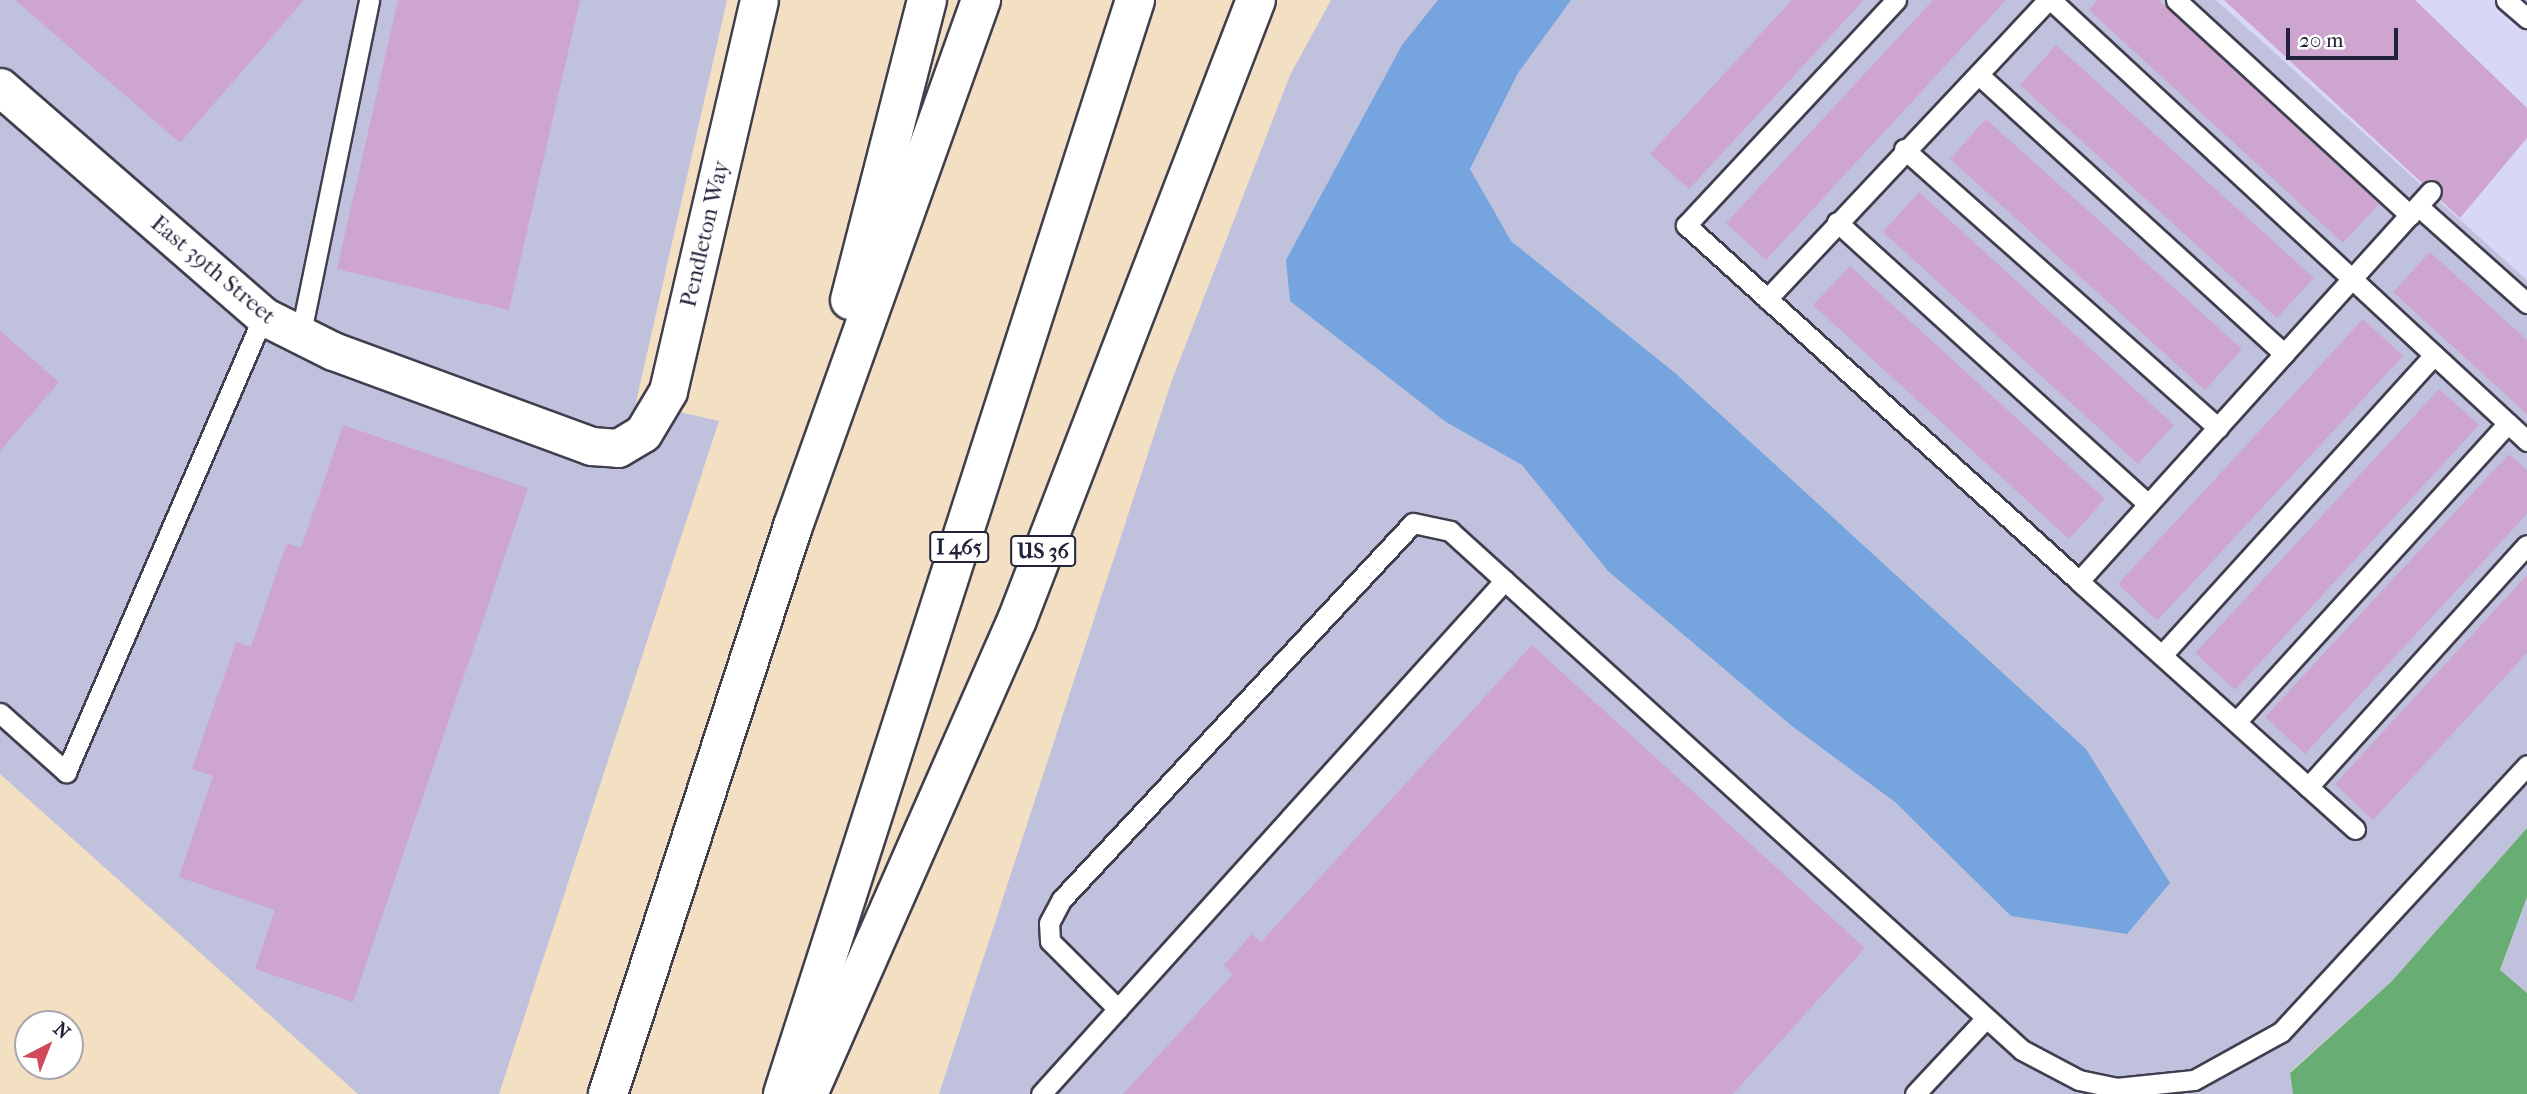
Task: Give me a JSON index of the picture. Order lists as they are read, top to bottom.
{
  "streets": {
    "highway": ["I 465", "US 36"],
    "street": ["Pendleton Way", "East 39th Street"]
  },
  "crossings": [
    ["Pendleton Way", "East 39th Street"]
  ],
  "scale_bar": "20 m",
  "north": "top right"
}
